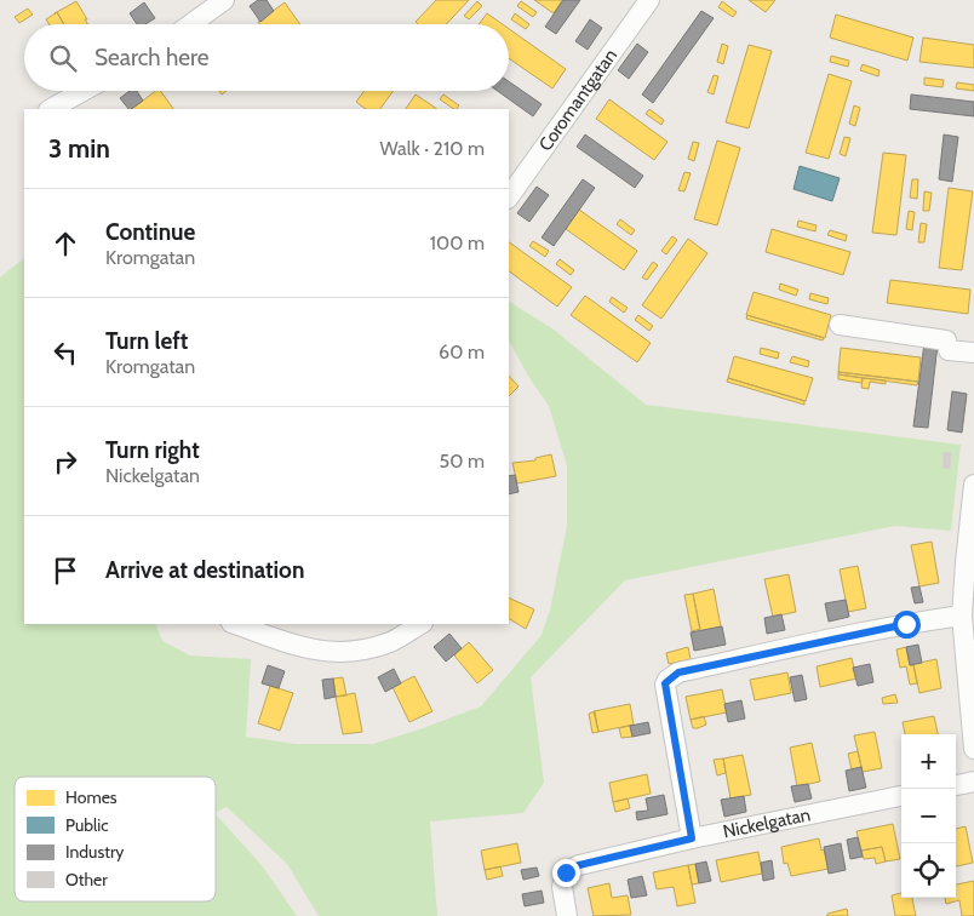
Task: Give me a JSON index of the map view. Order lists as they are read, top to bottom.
{
  "streets": {
    "street": ["Coromantgatan", "Nickelgatan"]
  },
  "legend": [
    "Homes",
    "Public",
    "Industry",
    "Other"
  ],
  "page": {
    "search": "Search here",
    "heading": ["3 min", "Walk · 210 m"],
    "list": [
      ["Continue", "Kromgatan", "100 m"],
      ["Turn left", "Kromgatan", "60 m"],
      ["Turn right", "Nickelgatan", "50 m"],
      "Arrive at destination"
    ],
    "map_buttons": ["+", "−"]
  }
}
